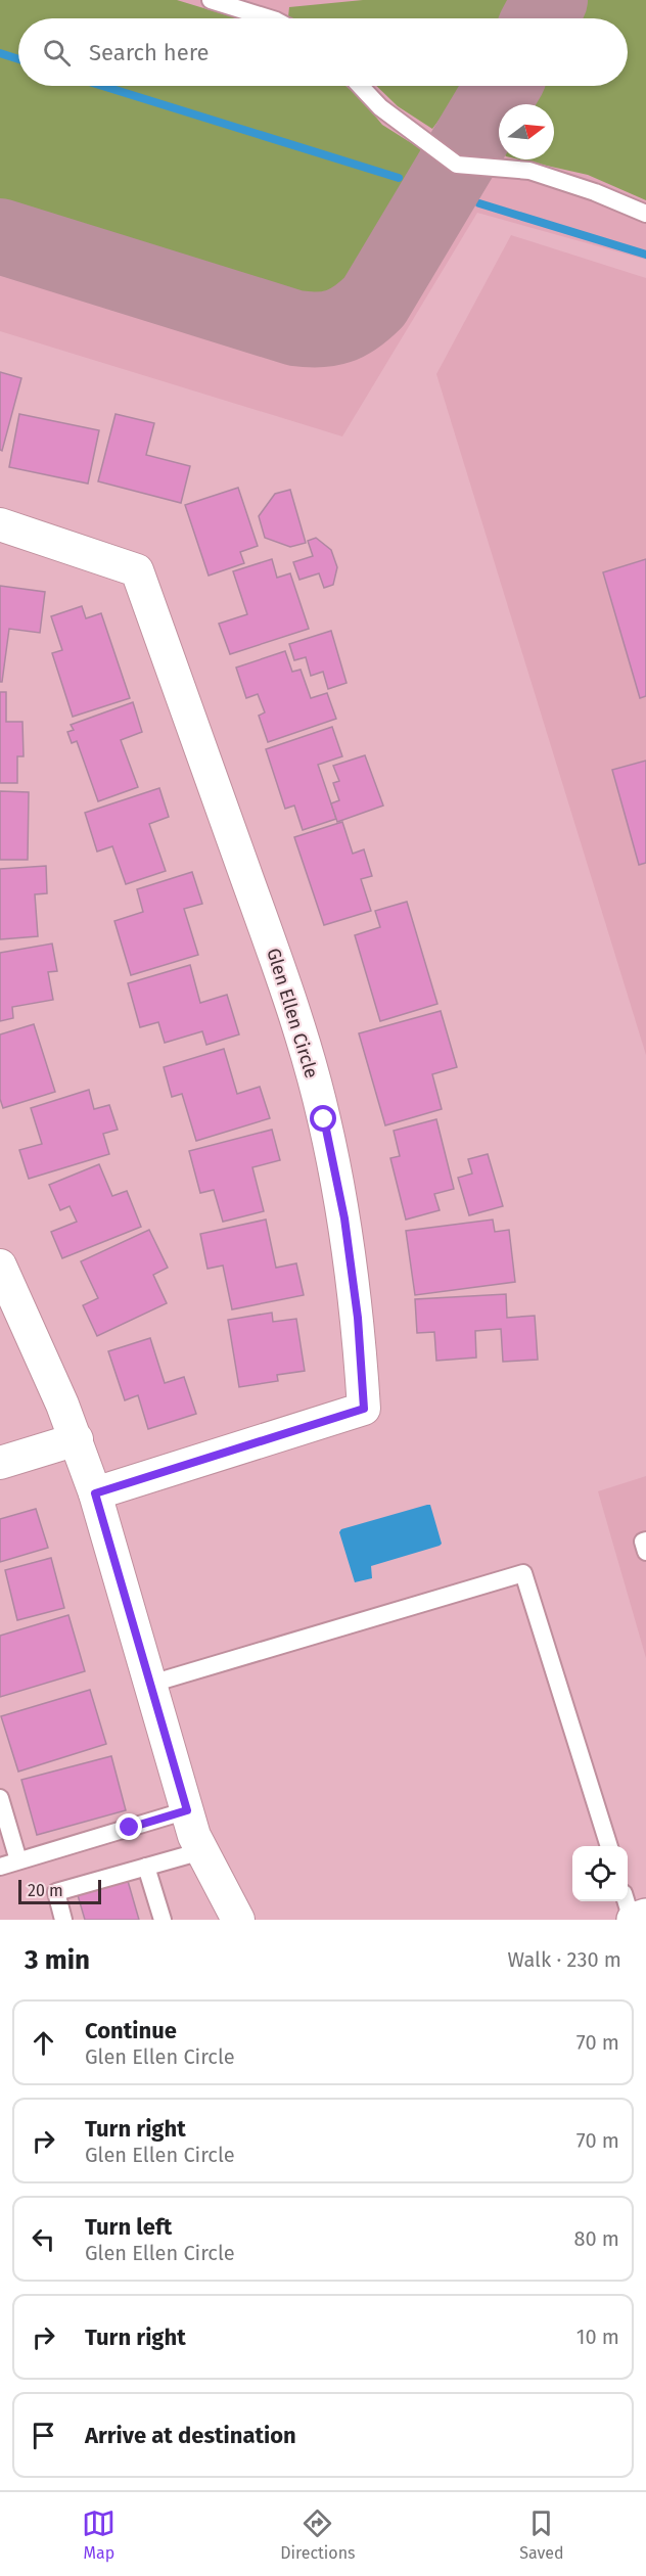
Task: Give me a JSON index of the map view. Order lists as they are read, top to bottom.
{
  "streets": {
    "street": ["Glen Ellen Circle"]
  },
  "scale_bar": "20 m",
  "north": "right",
  "page": {
    "search": "Search here",
    "scale": "20 m",
    "heading": ["3 min", "Walk · 230 m"],
    "list": [
      ["Continue", "Glen Ellen Circle", "70 m"],
      ["Turn right", "Glen Ellen Circle", "70 m"],
      ["Turn left", "Glen Ellen Circle", "80 m"],
      ["Turn right", "10 m"],
      "Arrive at destination"
    ],
    "nav": ["Map", "Directions", "Saved"]
  }
}
